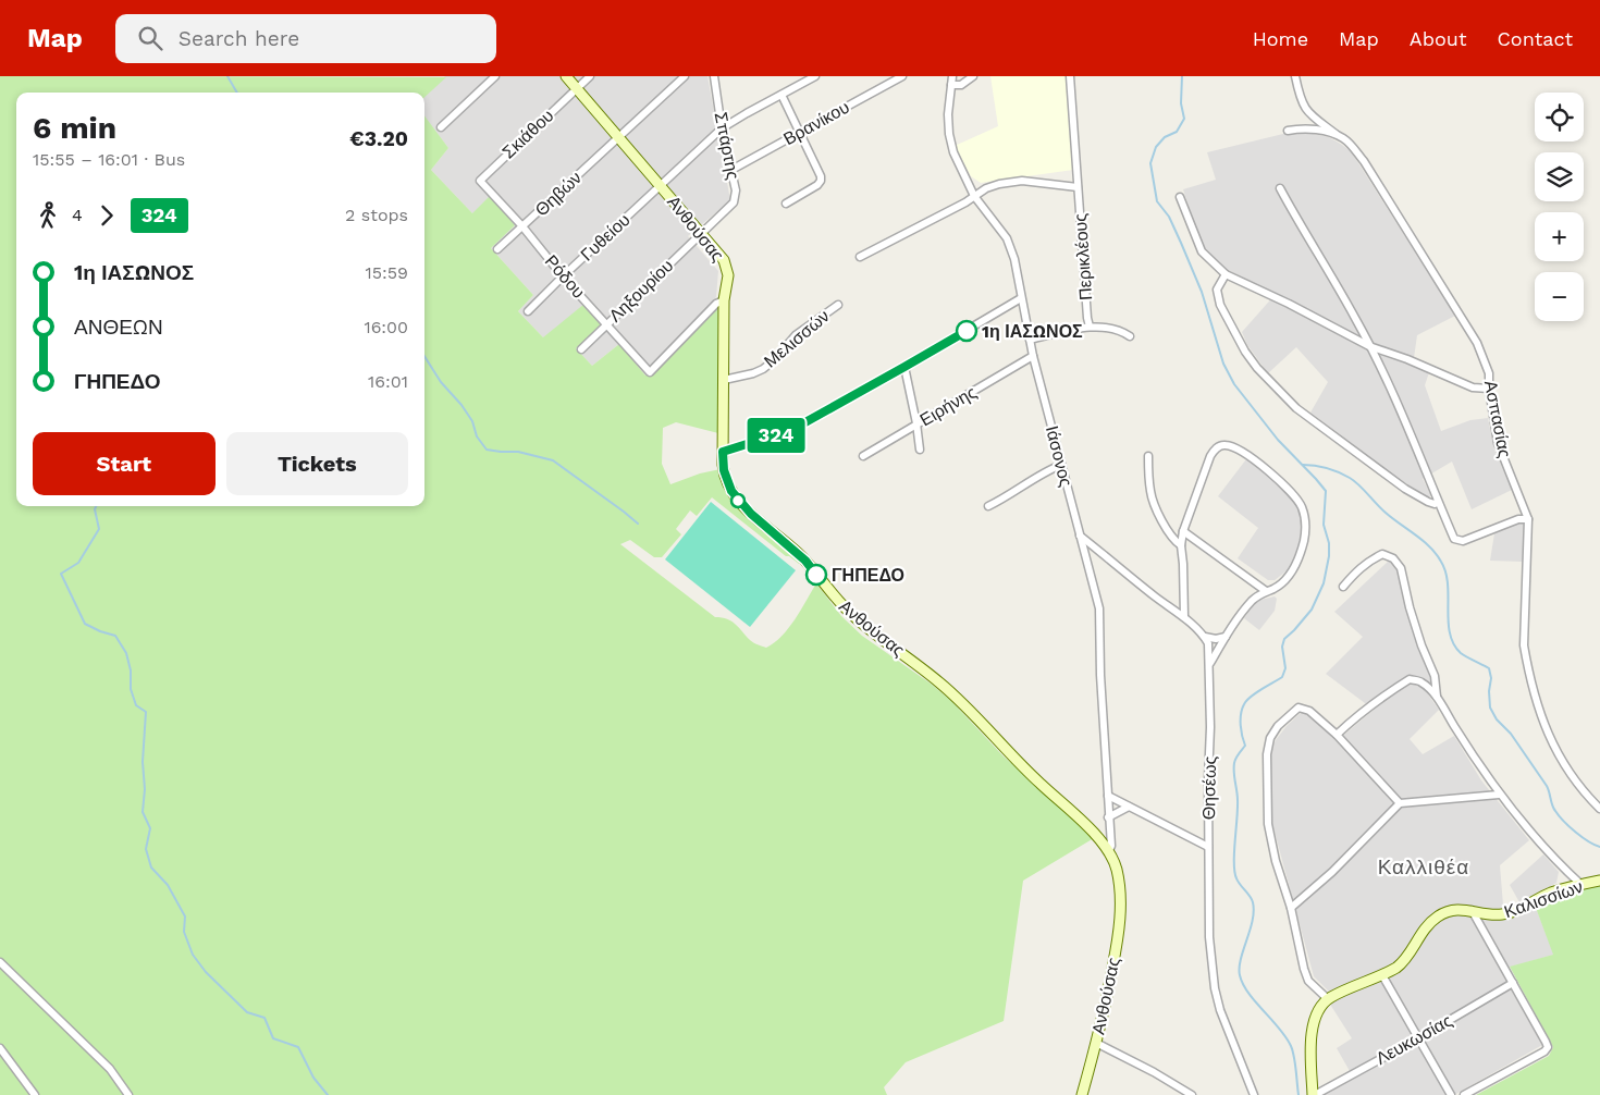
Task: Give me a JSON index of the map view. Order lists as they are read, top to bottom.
{
  "streets": {
    "street": [
      "Βρανίκου",
      "Σκιάθου",
      "Σπάρτης",
      "Θηβών",
      "Ανθούσας",
      "Γυθείου",
      "Περικλέους",
      "Ρόδου",
      "Ληξουρίου",
      "Μελισσών",
      "Ειρήνης",
      "Ασπασίας",
      "Ιάσονος",
      "Θησέως",
      "Καλισσίων",
      "Λευκωσίας"
    ]
  },
  "crossings": [
    ["Βρανίκου", "Σπάρτης"],
    ["Σκιάθου", "Ανθούσας"],
    ["Σκιάθου", "Ρόδου"],
    ["Σπάρτης", "Ανθούσας"],
    ["Σπάρτης", "Γυθείου"],
    ["Σπάρτης", "Ληξουρίου"],
    ["Θηβών", "Ανθούσας"],
    ["Θηβών", "Ρόδου"],
    ["Ανθούσας", "Γυθείου"],
    ["Ανθούσας", "Ρόδου"],
    ["Ανθούσας", "Ληξουρίου"],
    ["Ανθούσας", "Μελισσών"],
    ["Ανθούσας", "Ιάσονος"],
    ["Γυθείου", "Ρόδου"],
    ["Ρόδου", "Ληξουρίου"],
    ["Ειρήνης", "Ιάσονος"]
  ],
  "districts": ["Καλλιθέα"],
  "places": ["1η ΙΑΣΩΝΟΣ", "ΓΗΠΕΔΟ"],
  "lines": ["bus line 324"],
  "page": {
    "header": "Map",
    "search": "Search here",
    "nav": [
      "Home",
      "Map",
      "About",
      "Contact"
    ],
    "on_map": "324",
    "map_buttons": ["+", "−"],
    "heading": ["6 min", "15:55 – 16:01 · Bus", "€3.20"],
    "legs": ["4", "324", "2 stops"],
    "list": [
      {
        "name": "1η ΙΑΣΩΝΟΣ",
        "value": "15:59"
      },
      {
        "name": "ΑΝΘΕΩΝ",
        "value": "16:00"
      },
      {
        "name": "ΓΗΠΕΔΟ",
        "value": "16:01"
      }
    ],
    "buttons": ["Start", "Tickets"]
  }
}
